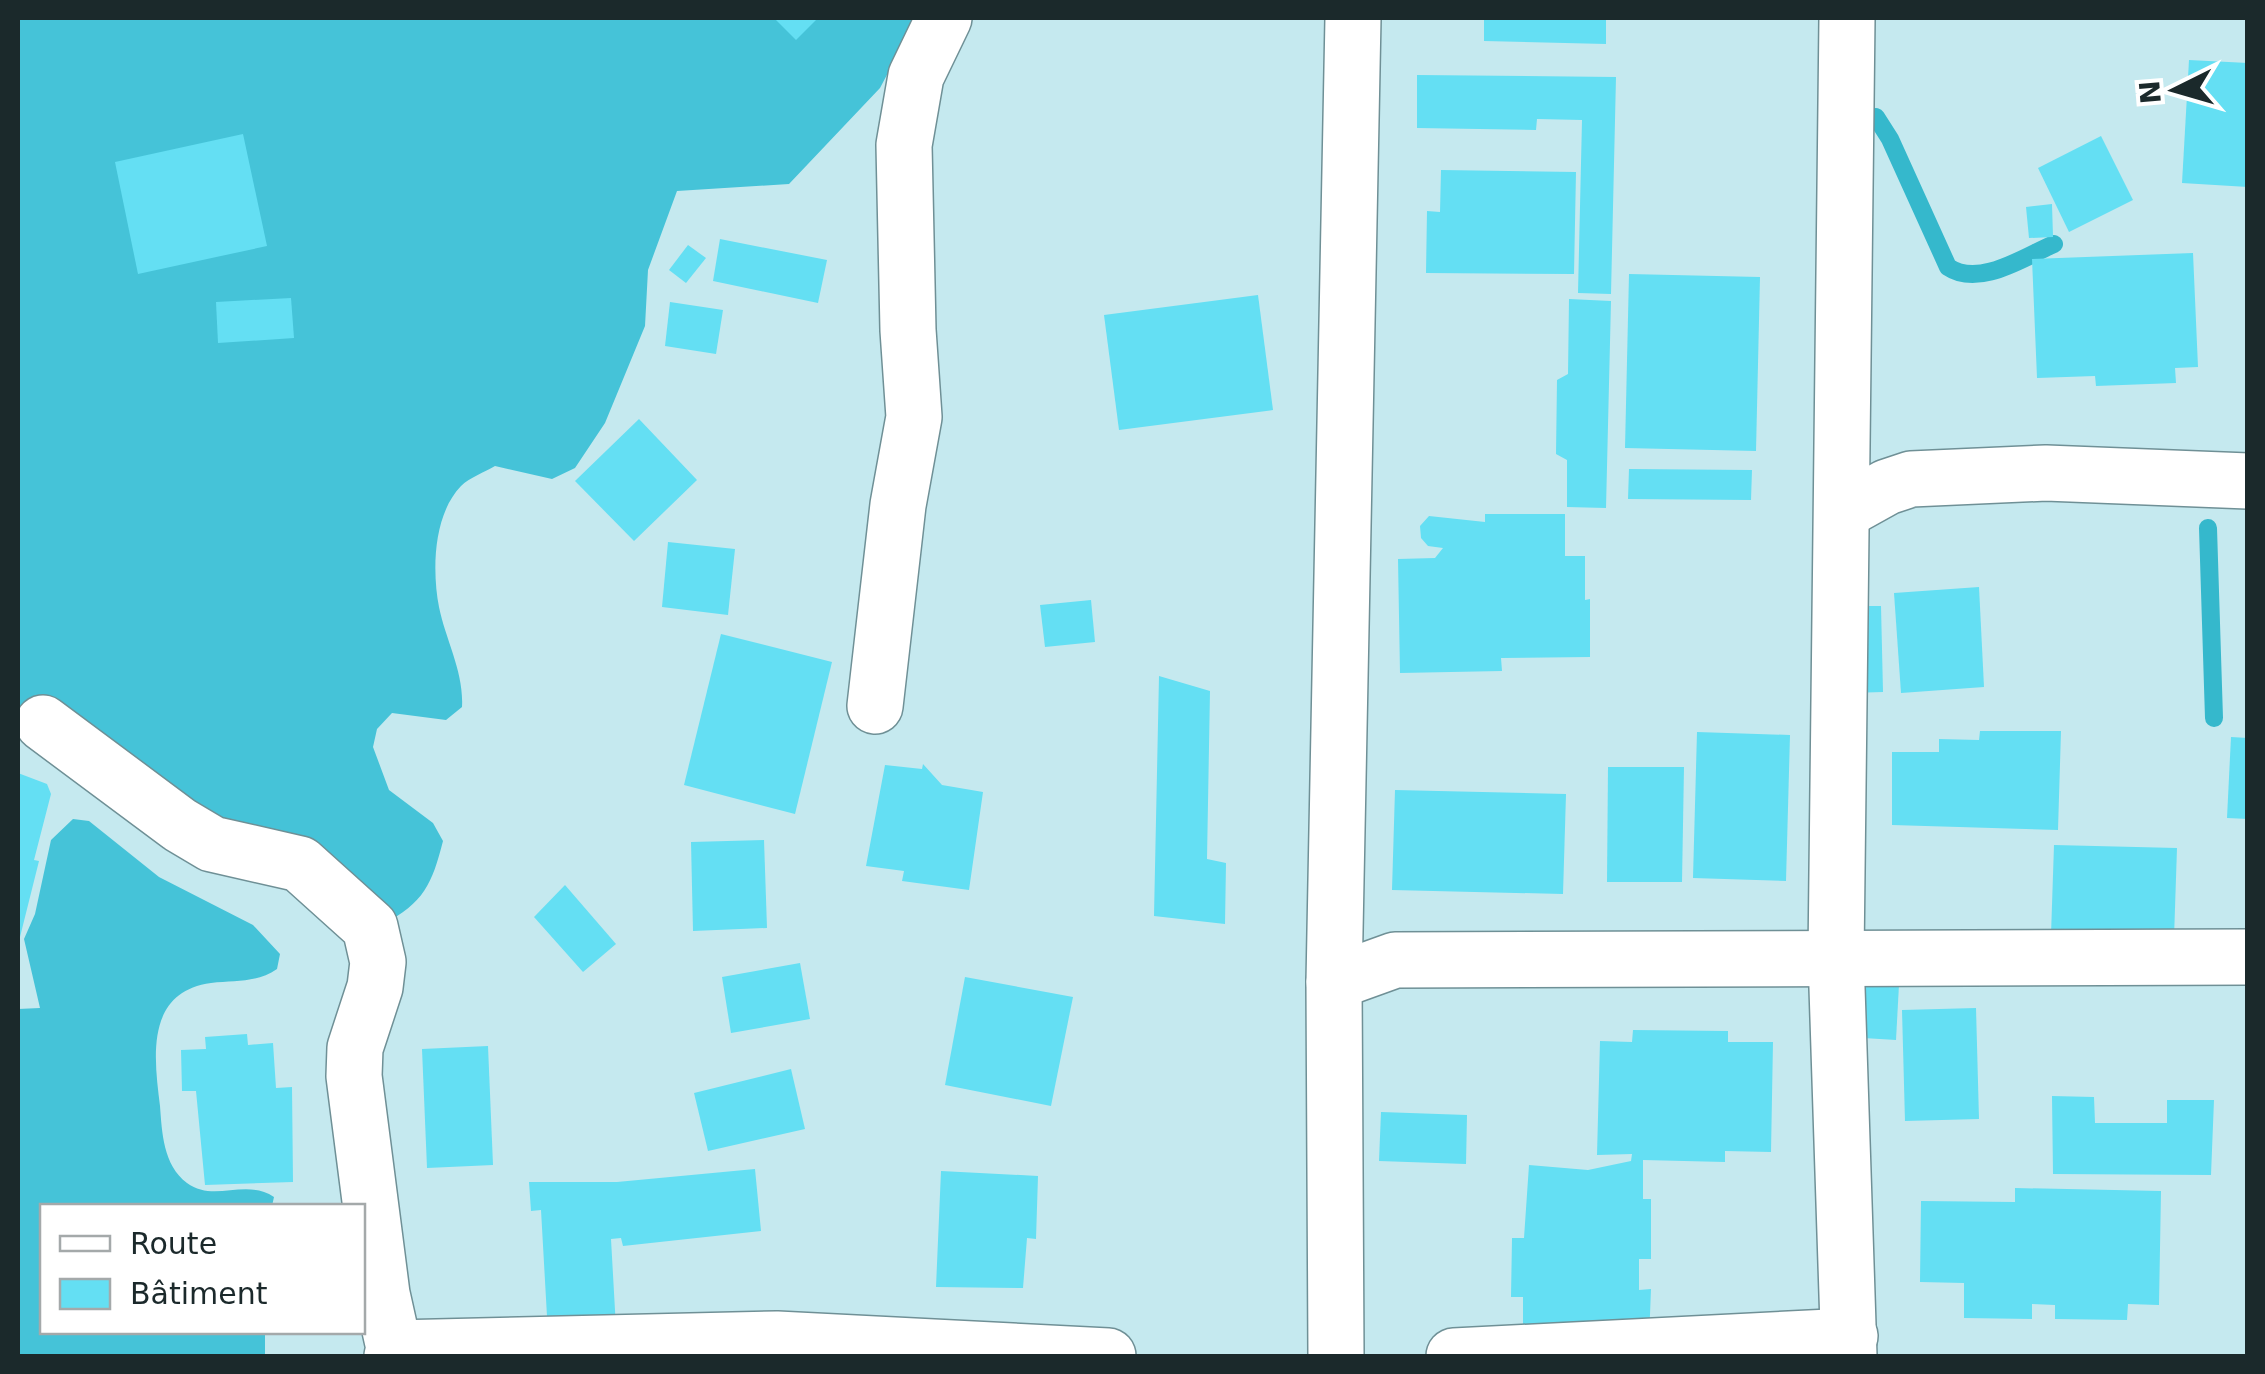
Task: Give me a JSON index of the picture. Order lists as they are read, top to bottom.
{
  "legend": ["Route", "Bâtiment"],
  "north": "left"
}
